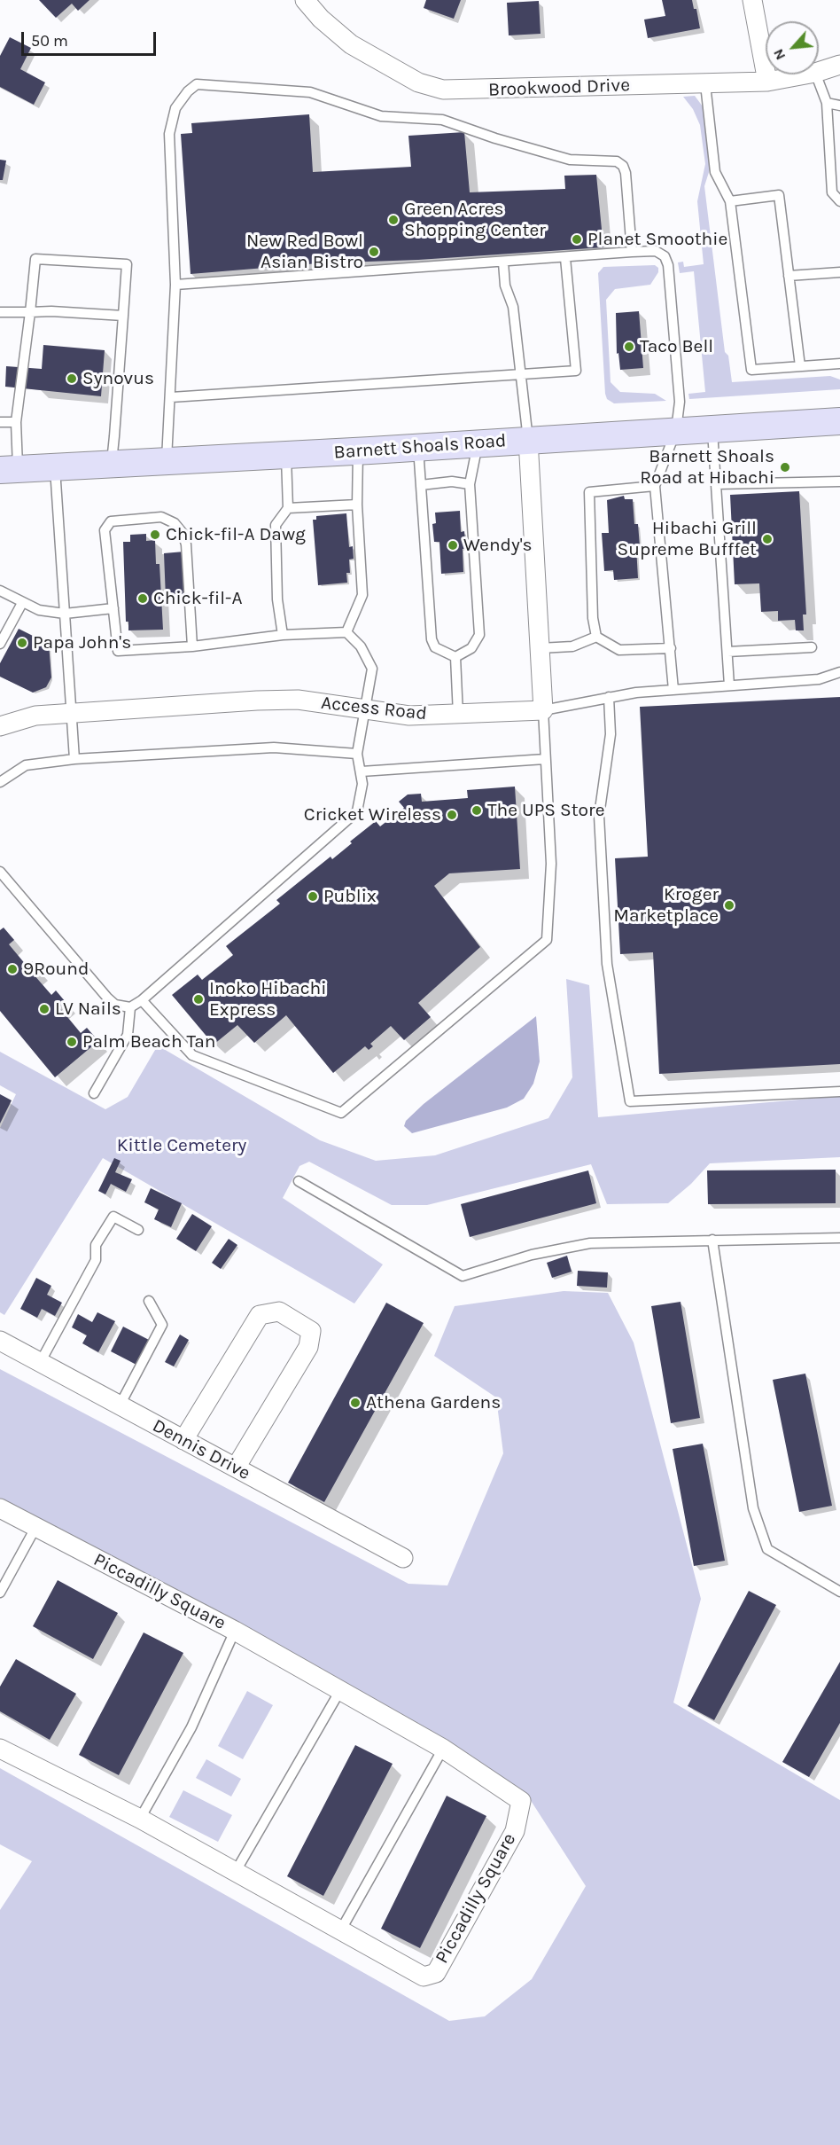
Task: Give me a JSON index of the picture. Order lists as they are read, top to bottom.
{
  "streets": {
    "main road": ["Barnett Shoals Road"],
    "street": [
      "Brookwood Drive",
      "Access Road",
      "Dennis Drive",
      "Piccadilly Square"
    ]
  },
  "parks": ["Kittle Cemetery"],
  "places": [
    "Green Acres Shopping Center",
    "Planet Smoothie",
    "New Red Bowl Asian Bistro",
    "Taco Bell",
    "Synovus",
    "Barnett Shoals Road at Hibachi",
    "Chick-fil-A Dawg",
    "Hibachi Grill Supreme Bufffet",
    "Wendy's",
    "Chick-fil-A",
    "Papa John's",
    "The UPS Store",
    "Cricket Wireless",
    "Publix",
    "Kroger Marketplace",
    "9Round",
    "Inoko Hibachi Express",
    "LV Nails",
    "Palm Beach Tan",
    "Athena Gardens"
  ],
  "scale_bar": "50 m",
  "north": "bottom left"
}
